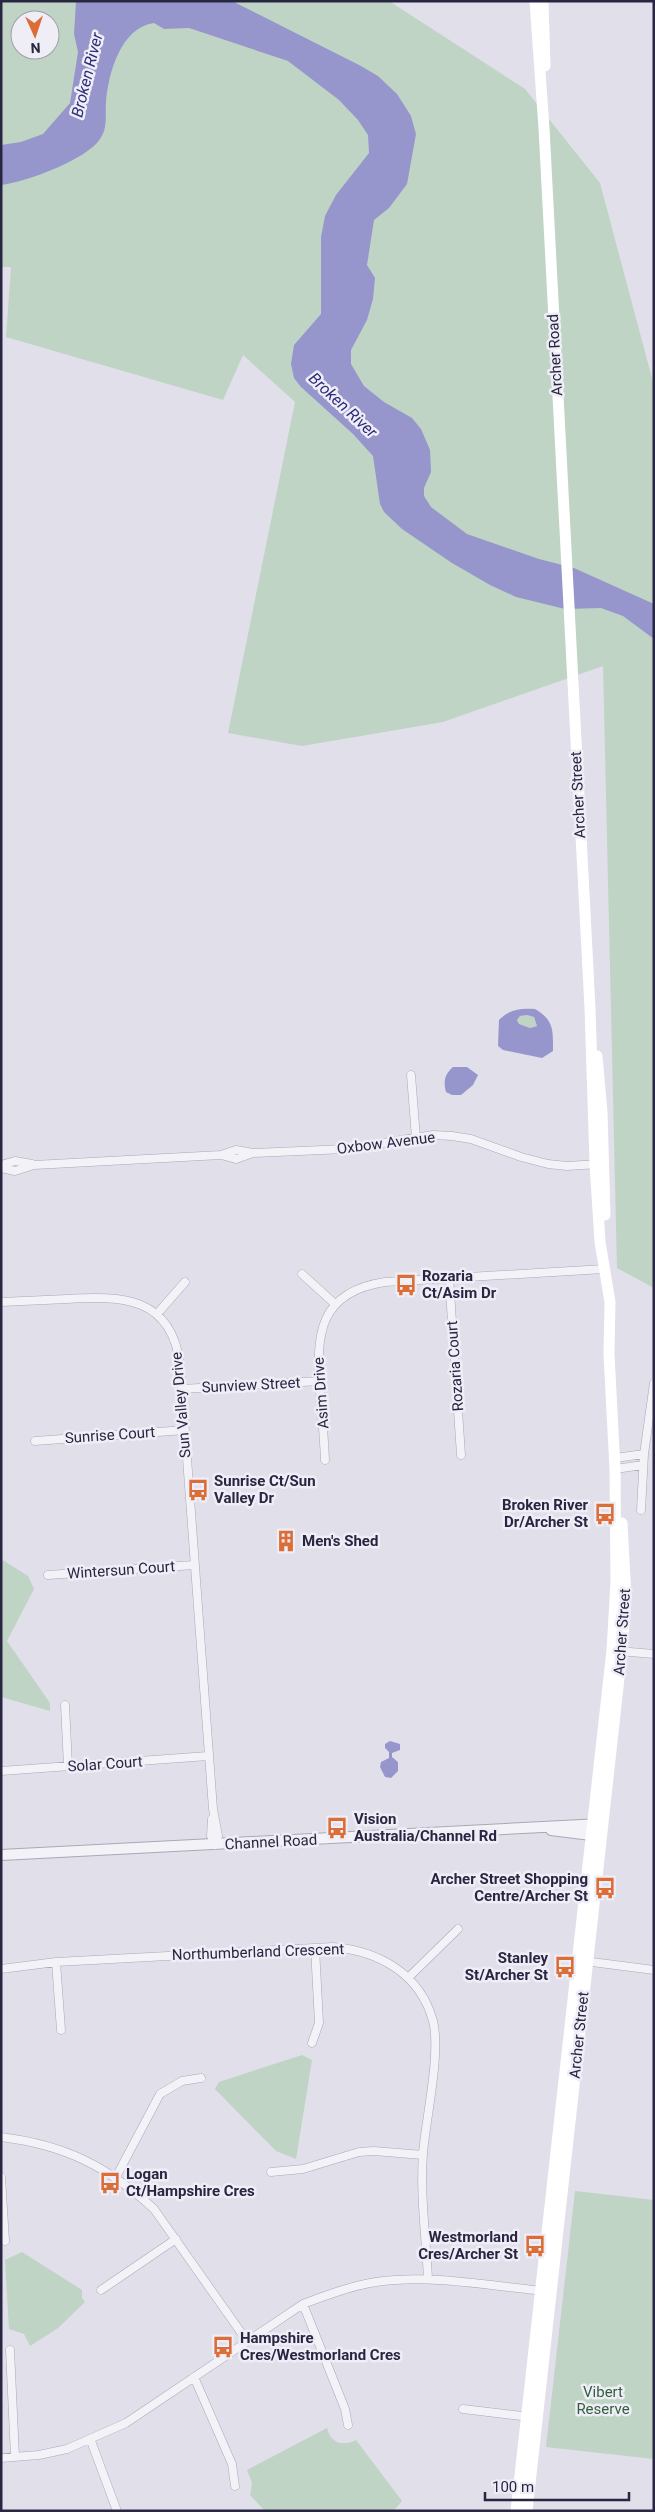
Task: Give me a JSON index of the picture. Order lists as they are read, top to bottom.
{
  "streets": {
    "main road": ["Archer Road", "Archer Street"],
    "street": [
      "Oxbow Avenue",
      "Rozaria Court",
      "Sunview Street",
      "Asim Drive",
      "Sun Valley Drive",
      "Sunrise Court",
      "Wintersun Court",
      "Solar Court",
      "Channel Road",
      "Northumberland Crescent"
    ]
  },
  "crossings": [
    ["Archer Road", "Archer Street"],
    ["Archer Street", "Oxbow Avenue"],
    ["Archer Street", "Asim Drive"],
    ["Archer Street", "Channel Road"],
    ["Rozaria Court", "Asim Drive"],
    ["Sunview Street", "Asim Drive"],
    ["Sunview Street", "Sun Valley Drive"],
    ["Sun Valley Drive", "Sunrise Court"],
    ["Sun Valley Drive", "Wintersun Court"],
    ["Sun Valley Drive", "Solar Court"],
    ["Sun Valley Drive", "Channel Road"]
  ],
  "water": ["Broken River"],
  "parks": ["Vibert Reserve"],
  "places": {
    "bus stop": [
      "Rozaria Ct/Asim Dr",
      "Sunrise Ct/Sun Valley Dr",
      "Broken River Dr/Archer St",
      "Vision Australia/Channel Rd",
      "Archer Street Shopping Centre/Archer St",
      "Stanley St/Archer St",
      "Logan Ct/Hampshire Cres",
      "Westmorland Cres/Archer St",
      "Hampshire Cres/Westmorland Cres"
    ],
    "building": ["Men's Shed"]
  },
  "scale_bar": "100 m",
  "north": "bottom"
}
